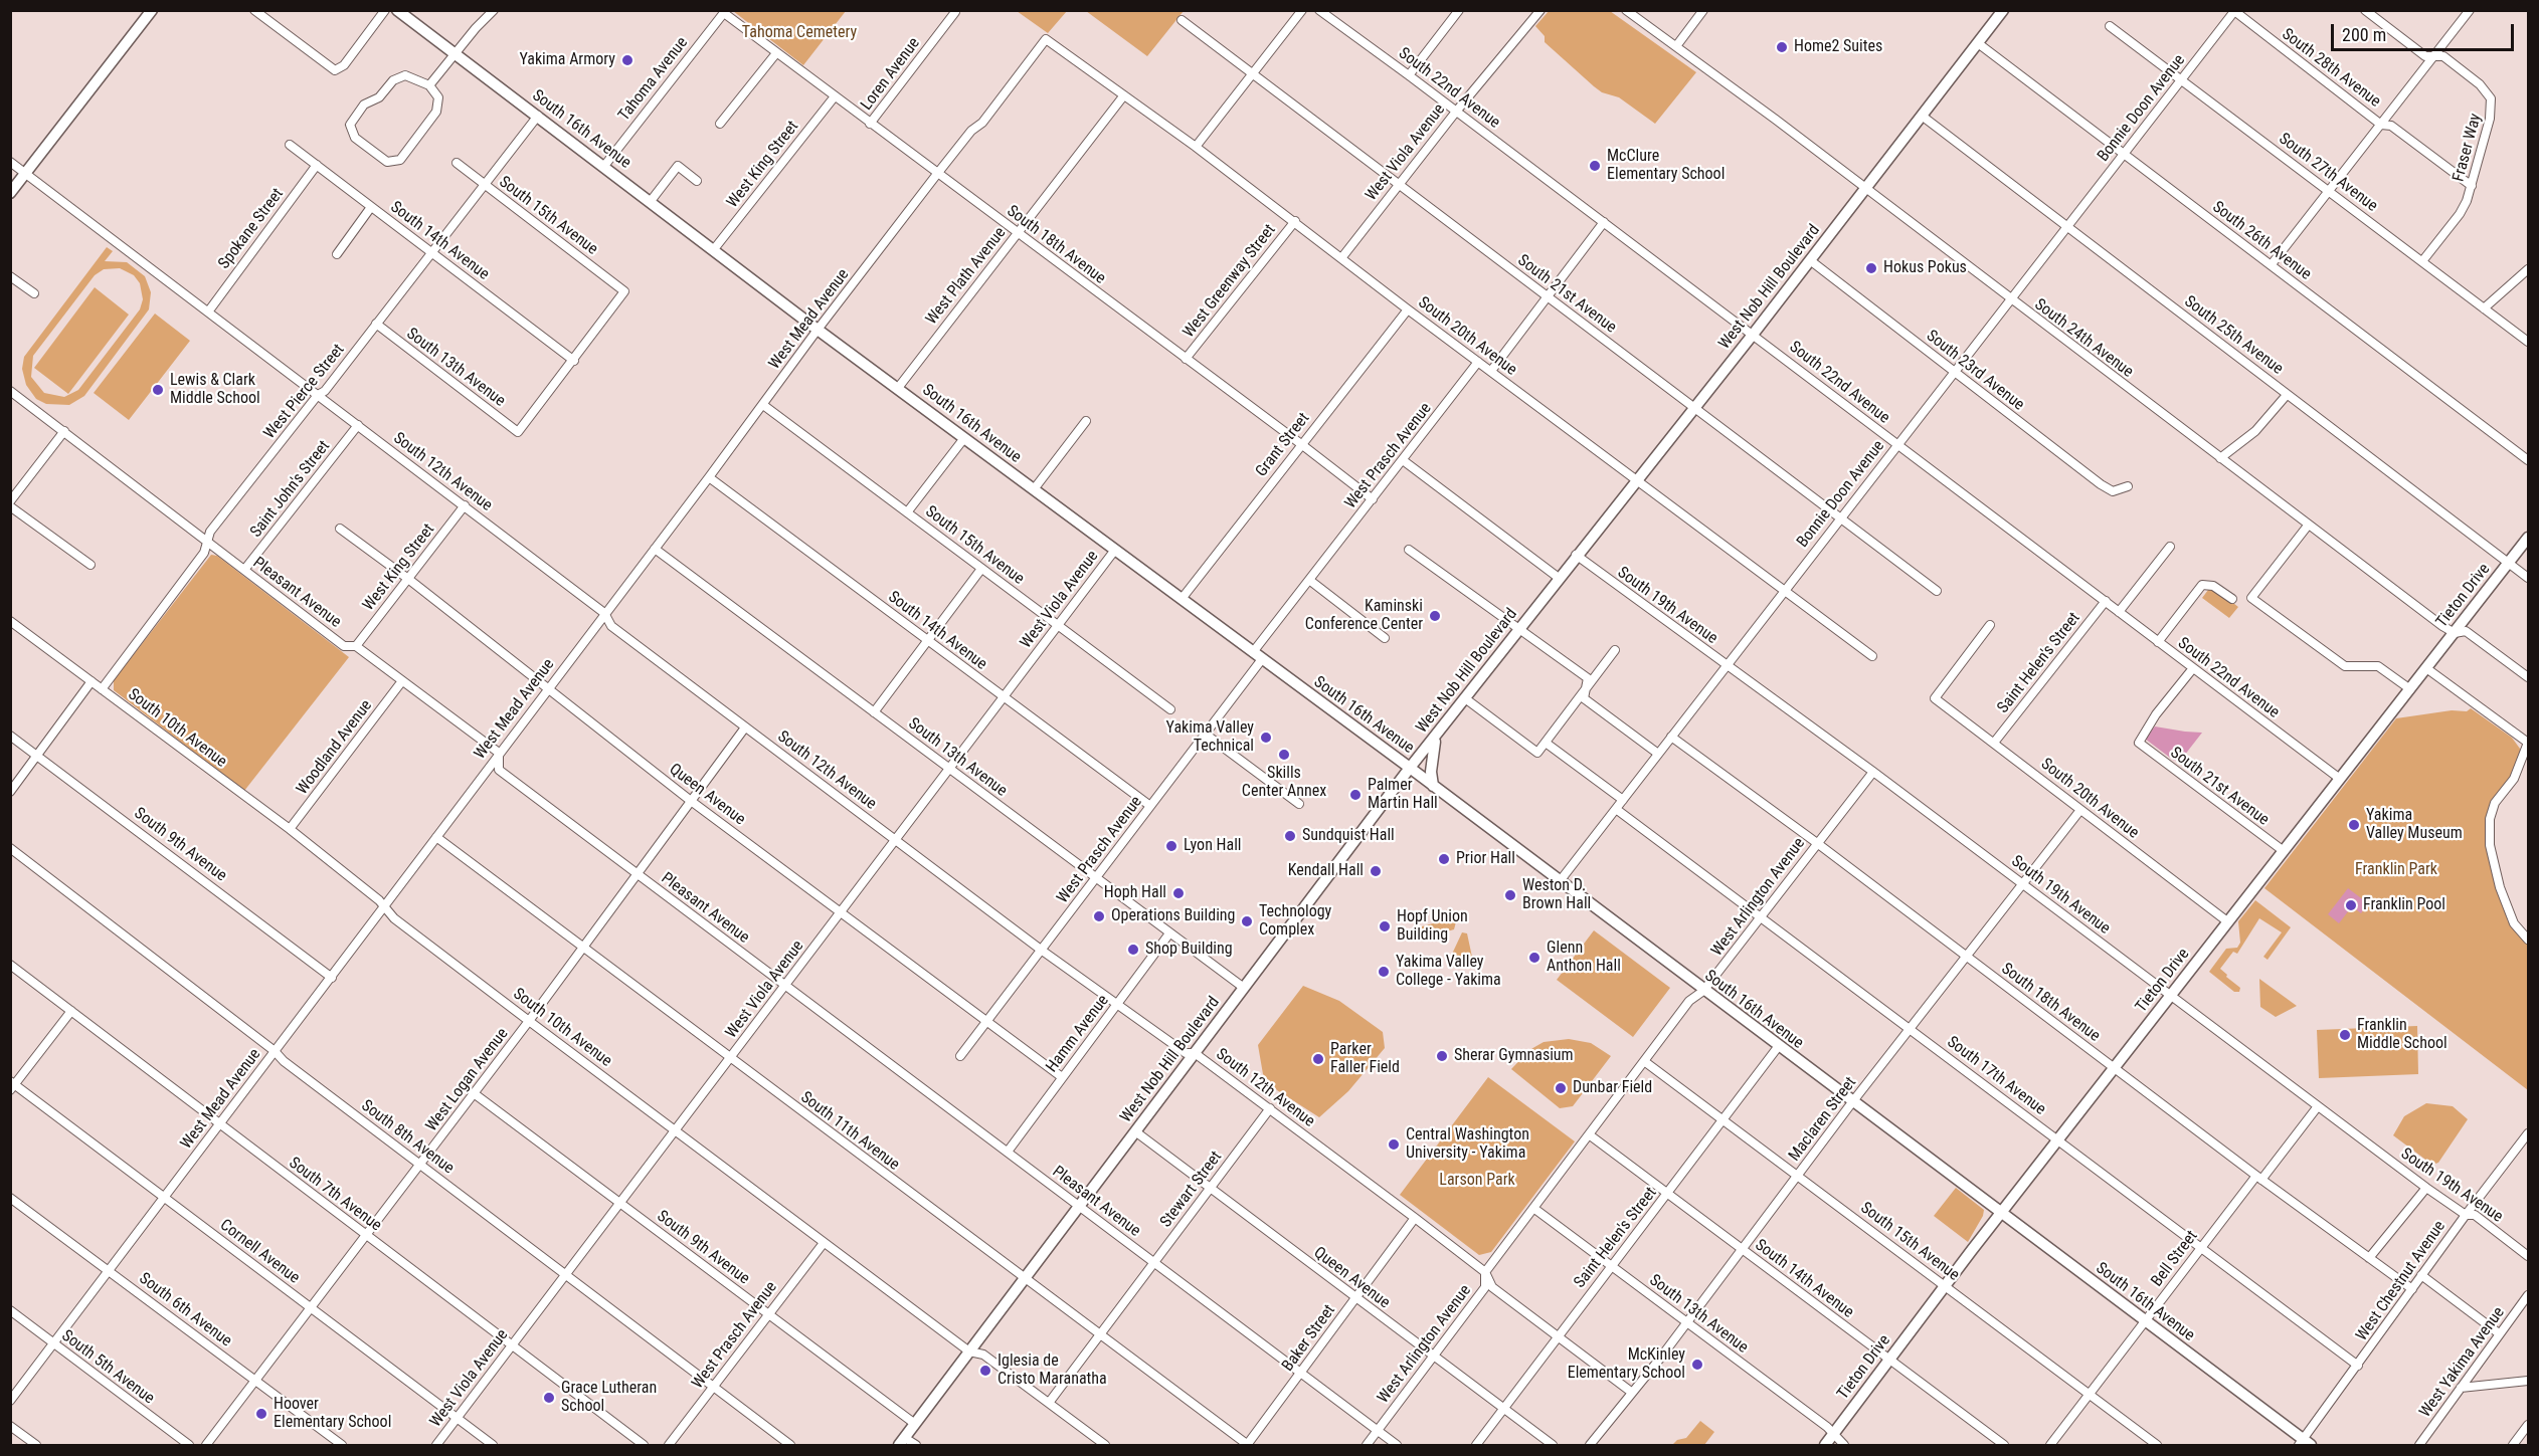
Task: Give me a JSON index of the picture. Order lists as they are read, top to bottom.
{
  "streets": {
    "main road": ["South 16th Avenue", "West Nob Hill Boulevard", "Tieton Drive"],
    "street": [
      "South 28th Avenue",
      "Loren Avenue",
      "Tahoma Avenue",
      "South 22nd Avenue",
      "Bonnie Doon Avenue",
      "Fraser Way",
      "West Viola Avenue",
      "West King Street",
      "South 27th Avenue",
      "South 15th Avenue",
      "Spokane Street",
      "South 14th Avenue",
      "South 26th Avenue",
      "South 18th Avenue",
      "West Plath Avenue",
      "West Greenway Street",
      "South 21st Avenue",
      "West Mead Avenue",
      "South 25th Avenue",
      "South 20th Avenue",
      "South 24th Avenue",
      "South 13th Avenue",
      "South 23rd Avenue",
      "West Pierce Street",
      "Grant Street",
      "West Prasch Avenue",
      "South 12th Avenue",
      "Saint John's Street",
      "Pleasant Avenue",
      "South 19th Avenue",
      "Saint Helen's Street",
      "South 10th Avenue",
      "Woodland Avenue",
      "Queen Avenue",
      "South 9th Avenue",
      "West Arlington Avenue",
      "Hamm Avenue",
      "South 17th Avenue",
      "West Logan Avenue",
      "Maclaren Street",
      "South 11th Avenue",
      "South 8th Avenue",
      "Stewart Street",
      "South 7th Avenue",
      "Cornell Avenue",
      "Bell Street",
      "West Chestnut Avenue",
      "South 6th Avenue",
      "Baker Street",
      "West Yakima Avenue",
      "South 5th Avenue"
    ]
  },
  "crossings": [
    ["South 28th Avenue", "Bonnie Doon Avenue"],
    ["South 28th Avenue", "Fraser Way"],
    ["Loren Avenue", "South 18th Avenue"],
    ["Tahoma Avenue", "South 16th Avenue"],
    ["Tahoma Avenue", "South 18th Avenue"],
    ["South 22nd Avenue", "Bonnie Doon Avenue"],
    ["South 22nd Avenue", "West Viola Avenue"],
    ["South 22nd Avenue", "West Nob Hill Boulevard"],
    ["South 22nd Avenue", "South 21st Avenue"],
    ["South 22nd Avenue", "Tieton Drive"],
    ["South 22nd Avenue", "Saint Helen's Street"],
    ["Bonnie Doon Avenue", "South 16th Avenue"],
    ["Bonnie Doon Avenue", "South 27th Avenue"],
    ["Bonnie Doon Avenue", "South 26th Avenue"],
    ["Bonnie Doon Avenue", "South 18th Avenue"],
    ["Bonnie Doon Avenue", "South 21st Avenue"],
    ["Bonnie Doon Avenue", "South 25th Avenue"],
    ["Bonnie Doon Avenue", "South 20th Avenue"],
    ["Bonnie Doon Avenue", "South 24th Avenue"],
    ["Bonnie Doon Avenue", "South 23rd Avenue"],
    ["Bonnie Doon Avenue", "South 19th Avenue"],
    ["Bonnie Doon Avenue", "South 17th Avenue"],
    ["South 16th Avenue", "West Viola Avenue"],
    ["South 16th Avenue", "West King Street"],
    ["South 16th Avenue", "West Plath Avenue"],
    ["South 16th Avenue", "West Nob Hill Boulevard"],
    ["South 16th Avenue", "West Mead Avenue"],
    ["South 16th Avenue", "West Pierce Street"],
    ["South 16th Avenue", "Grant Street"],
    ["South 16th Avenue", "West Prasch Avenue"],
    ["South 16th Avenue", "Tieton Drive"],
    ["South 16th Avenue", "Saint Helen's Street"],
    ["South 16th Avenue", "West Arlington Avenue"],
    ["South 16th Avenue", "Maclaren Street"],
    ["South 16th Avenue", "Bell Street"],
    ["South 16th Avenue", "West Chestnut Avenue"],
    ["Fraser Way", "South 27th Avenue"],
    ["West Viola Avenue", "South 15th Avenue"],
    ["West Viola Avenue", "South 14th Avenue"],
    ["West Viola Avenue", "South 21st Avenue"],
    ["West Viola Avenue", "South 20th Avenue"],
    ["West Viola Avenue", "South 13th Avenue"],
    ["West Viola Avenue", "South 12th Avenue"],
    ["West Viola Avenue", "Pleasant Avenue"],
    ["West Viola Avenue", "South 10th Avenue"],
    ["West Viola Avenue", "Queen Avenue"],
    ["West Viola Avenue", "South 9th Avenue"],
    ["West Viola Avenue", "South 11th Avenue"],
    ["West Viola Avenue", "South 8th Avenue"],
    ["West Viola Avenue", "South 7th Avenue"],
    ["West Viola Avenue", "Cornell Avenue"],
    ["West King Street", "South 18th Avenue"],
    ["West King Street", "South 12th Avenue"],
    ["West King Street", "Pleasant Avenue"],
    ["West King Street", "Queen Avenue"],
    ["South 15th Avenue", "South 14th Avenue"],
    ["South 15th Avenue", "West Mead Avenue"],
    ["South 15th Avenue", "South 13th Avenue"],
    ["South 15th Avenue", "West Pierce Street"],
    ["South 15th Avenue", "Tieton Drive"],
    ["South 15th Avenue", "Saint Helen's Street"],
    ["South 15th Avenue", "West Arlington Avenue"],
    ["South 15th Avenue", "Maclaren Street"],
    ["South 15th Avenue", "Bell Street"],
    ["Spokane Street", "South 14th Avenue"],
    ["Spokane Street", "South 12th Avenue"],
    ["South 14th Avenue", "West Mead Avenue"],
    ["South 14th Avenue", "South 13th Avenue"],
    ["South 14th Avenue", "West Pierce Street"],
    ["South 14th Avenue", "West Prasch Avenue"],
    ["South 14th Avenue", "Tieton Drive"],
    ["South 14th Avenue", "Saint Helen's Street"],
    ["South 14th Avenue", "West Arlington Avenue"],
    ["South 14th Avenue", "Maclaren Street"],
    ["South 26th Avenue", "West Nob Hill Boulevard"],
    ["South 18th Avenue", "West Plath Avenue"],
    ["South 18th Avenue", "West Greenway Street"],
    ["South 18th Avenue", "West Mead Avenue"],
    ["South 18th Avenue", "Grant Street"],
    ["South 18th Avenue", "West Prasch Avenue"],
    ["South 18th Avenue", "Tieton Drive"],
    ["South 18th Avenue", "West Arlington Avenue"],
    ["South 18th Avenue", "Maclaren Street"],
    ["South 18th Avenue", "Bell Street"],
    ["South 18th Avenue", "West Chestnut Avenue"],
    ["West Plath Avenue", "South 20th Avenue"],
    ["West Greenway Street", "South 20th Avenue"],
    ["West Nob Hill Boulevard", "South 21st Avenue"],
    ["West Nob Hill Boulevard", "South 25th Avenue"],
    ["West Nob Hill Boulevard", "South 20th Avenue"],
    ["West Nob Hill Boulevard", "South 24th Avenue"],
    ["West Nob Hill Boulevard", "South 13th Avenue"],
    ["West Nob Hill Boulevard", "South 23rd Avenue"],
    ["West Nob Hill Boulevard", "South 12th Avenue"],
    ["West Nob Hill Boulevard", "Pleasant Avenue"],
    ["West Nob Hill Boulevard", "South 19th Avenue"],
    ["West Nob Hill Boulevard", "South 10th Avenue"],
    ["West Nob Hill Boulevard", "Queen Avenue"],
    ["West Nob Hill Boulevard", "South 9th Avenue"],
    ["West Nob Hill Boulevard", "South 11th Avenue"],
    ["South 21st Avenue", "Tieton Drive"],
    ["West Mead Avenue", "South 20th Avenue"],
    ["West Mead Avenue", "South 13th Avenue"],
    ["West Mead Avenue", "South 12th Avenue"],
    ["West Mead Avenue", "Pleasant Avenue"],
    ["West Mead Avenue", "South 10th Avenue"],
    ["West Mead Avenue", "Queen Avenue"],
    ["West Mead Avenue", "South 9th Avenue"],
    ["West Mead Avenue", "South 11th Avenue"],
    ["West Mead Avenue", "South 8th Avenue"],
    ["West Mead Avenue", "South 7th Avenue"],
    ["West Mead Avenue", "Cornell Avenue"],
    ["West Mead Avenue", "South 6th Avenue"],
    ["West Mead Avenue", "South 5th Avenue"],
    ["South 25th Avenue", "Tieton Drive"],
    ["South 20th Avenue", "Grant Street"],
    ["South 20th Avenue", "West Prasch Avenue"],
    ["South 20th Avenue", "Tieton Drive"],
    ["South 20th Avenue", "Saint Helen's Street"],
    ["South 20th Avenue", "Maclaren Street"],
    ["South 24th Avenue", "Tieton Drive"],
    ["South 13th Avenue", "West Pierce Street"],
    ["South 13th Avenue", "West Prasch Avenue"],
    ["South 13th Avenue", "Tieton Drive"],
    ["South 13th Avenue", "Saint Helen's Street"],
    ["South 13th Avenue", "West Arlington Avenue"],
    ["South 13th Avenue", "Hamm Avenue"],
    ["South 13th Avenue", "Maclaren Street"],
    ["West Pierce Street", "South 12th Avenue"],
    ["West Pierce Street", "Pleasant Avenue"],
    ["West Pierce Street", "South 10th Avenue"],
    ["West Prasch Avenue", "South 12th Avenue"],
    ["West Prasch Avenue", "South 10th Avenue"],
    ["West Prasch Avenue", "Queen Avenue"],
    ["West Prasch Avenue", "South 9th Avenue"],
    ["West Prasch Avenue", "South 8th Avenue"],
    ["South 12th Avenue", "Saint John's Street"],
    ["South 12th Avenue", "Saint Helen's Street"],
    ["South 12th Avenue", "West Arlington Avenue"],
    ["South 12th Avenue", "Hamm Avenue"],
    ["South 12th Avenue", "West Logan Avenue"],
    ["South 12th Avenue", "Maclaren Street"],
    ["South 12th Avenue", "Stewart Street"],
    ["South 12th Avenue", "Baker Street"],
    ["Saint John's Street", "Pleasant Avenue"],
    ["Pleasant Avenue", "Woodland Avenue"],
    ["Pleasant Avenue", "West Arlington Avenue"],
    ["Pleasant Avenue", "Hamm Avenue"],
    ["Pleasant Avenue", "West Logan Avenue"],
    ["Pleasant Avenue", "Stewart Street"],
    ["Pleasant Avenue", "Baker Street"],
    ["Tieton Drive", "South 19th Avenue"],
    ["Tieton Drive", "South 17th Avenue"],
    ["South 19th Avenue", "West Arlington Avenue"],
    ["South 19th Avenue", "Maclaren Street"],
    ["South 19th Avenue", "Bell Street"],
    ["South 19th Avenue", "West Chestnut Avenue"],
    ["Saint Helen's Street", "Queen Avenue"],
    ["South 10th Avenue", "Woodland Avenue"],
    ["South 10th Avenue", "West Logan Avenue"],
    ["South 10th Avenue", "Stewart Street"],
    ["Queen Avenue", "West Arlington Avenue"],
    ["Queen Avenue", "Hamm Avenue"],
    ["Queen Avenue", "West Logan Avenue"],
    ["Queen Avenue", "Stewart Street"],
    ["Queen Avenue", "Baker Street"],
    ["South 9th Avenue", "West Logan Avenue"],
    ["West Arlington Avenue", "South 17th Avenue"],
    ["South 17th Avenue", "Maclaren Street"],
    ["South 17th Avenue", "Bell Street"],
    ["South 17th Avenue", "West Chestnut Avenue"],
    ["West Logan Avenue", "South 11th Avenue"],
    ["West Logan Avenue", "South 8th Avenue"],
    ["West Logan Avenue", "South 7th Avenue"],
    ["West Logan Avenue", "Cornell Avenue"],
    ["West Logan Avenue", "South 6th Avenue"],
    ["South 11th Avenue", "Stewart Street"],
    ["South 11th Avenue", "Baker Street"]
  ],
  "parks": ["Tahoma Cemetery", "Franklin Park", "Larson Park"],
  "places": [
    "Home2 Suites",
    "Yakima Armory",
    "McClure Elementary School",
    "Hokus Pokus",
    "Lewis & Clark Middle School",
    "Kaminski Conference Center",
    "Yakima Valley Technical",
    "Skills Center Annex",
    "Palmer Martin Hall",
    "Yakima Valley Museum",
    "Sundquist Hall",
    "Lyon Hall",
    "Prior Hall",
    "Kendall Hall",
    "Hoph Hall",
    "Weston D. Brown Hall",
    "Franklin Pool",
    "Operations Building",
    "Technology Complex",
    "Hopf Union Building",
    "Shop Building",
    "Glenn Anthon Hall",
    "Yakima Valley College - Yakima",
    "Franklin Middle School",
    "Sherar Gymnasium",
    "Parker Faller Field",
    "Dunbar Field",
    "Central Washington University - Yakima",
    "McKinley Elementary School",
    "Iglesia de Cristo Maranatha",
    "Grace Lutheran School",
    "Hoover Elementary School"
  ],
  "scale_bar": "200 m"
}
